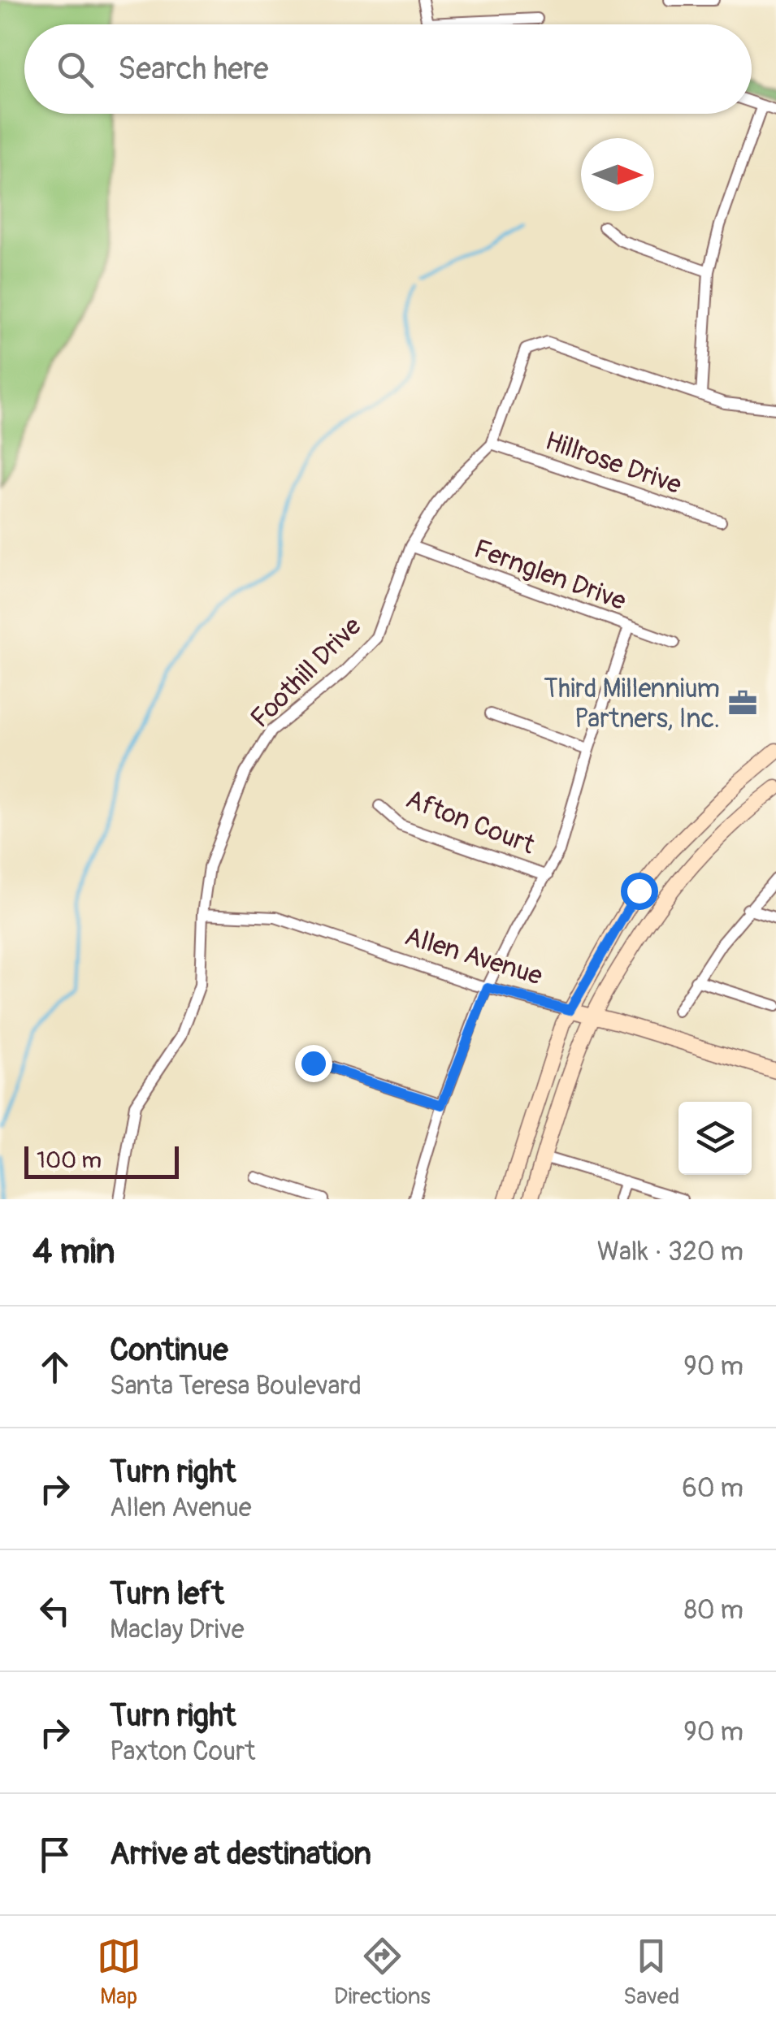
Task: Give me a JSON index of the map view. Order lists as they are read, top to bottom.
{
  "streets": {
    "main road": ["Allen Avenue"],
    "street": [
      "Hillrose Drive",
      "Fernglen Drive",
      "Foothill Drive",
      "Afton Court"
    ]
  },
  "crossings": [
    ["Hillrose Drive", "Foothill Drive"],
    ["Fernglen Drive", "Foothill Drive"],
    ["Foothill Drive", "Allen Avenue"]
  ],
  "places": {
    "office": ["Third Millennium Partners, Inc."]
  },
  "scale_bar": "100 m",
  "north": "right",
  "page": {
    "search": "Search here",
    "scale": "100 m",
    "heading": ["4 min", "Walk · 320 m"],
    "list": [
      ["Continue", "Santa Teresa Boulevard", "90 m"],
      ["Turn right", "Allen Avenue", "60 m"],
      ["Turn left", "Maclay Drive", "80 m"],
      ["Turn right", "Paxton Court", "90 m"],
      "Arrive at destination"
    ],
    "nav": ["Map", "Directions", "Saved"]
  }
}
